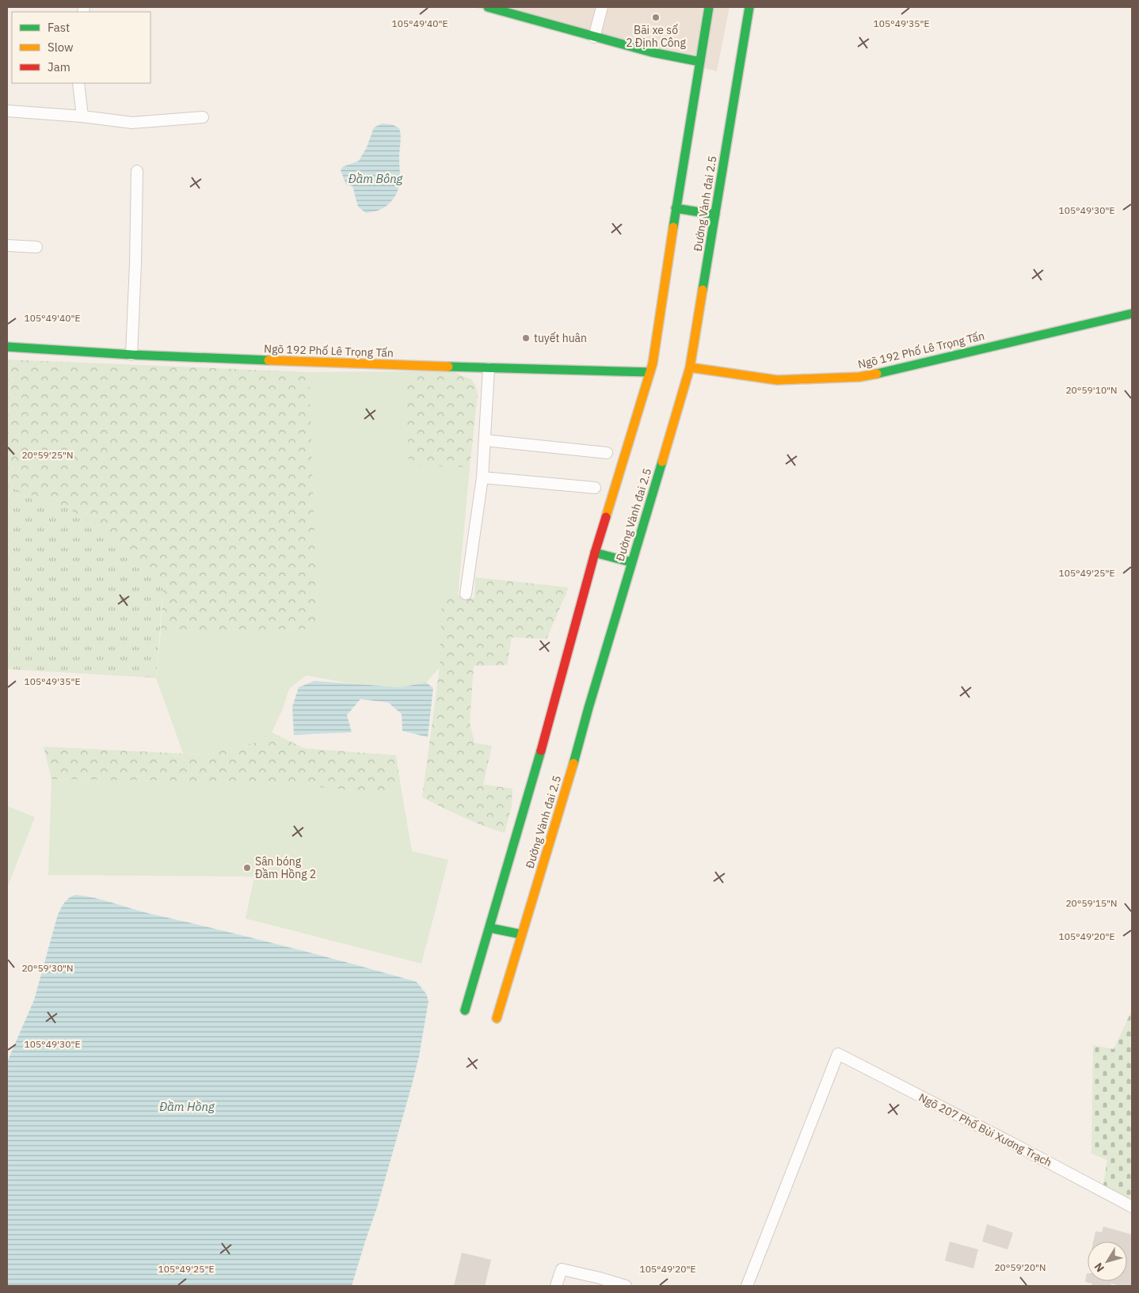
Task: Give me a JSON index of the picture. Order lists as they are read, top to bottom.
{
  "streets": {
    "main road": ["Đường Vành đai 2.5", "Ngõ 192 Phố Lê Trọng Tấn"],
    "street": ["Ngõ 207 Phố Bùi Xương Trạch"]
  },
  "crossings": [
    ["Đường Vành đai 2.5", "Ngõ 192 Phố Lê Trọng Tấn"]
  ],
  "water": ["Đầm Bông", "Đầm Hồng"],
  "places": ["Bãi xe số 2 Định Công", "tuyết huân", "Sân bóng Đầm Hồng 2"],
  "legend": ["Fast", "Slow", "Jam"],
  "north": "bottom left",
  "coordinates": [
    "105°49'40\"E",
    "105°49'35\"E",
    "105°49'30\"E",
    "20°59'10\"N",
    "20°59'25\"N",
    "105°49'25\"E",
    "20°59'15\"N",
    "105°49'20\"E",
    "20°59'30\"N",
    "20°59'20\"N"
  ]
}
